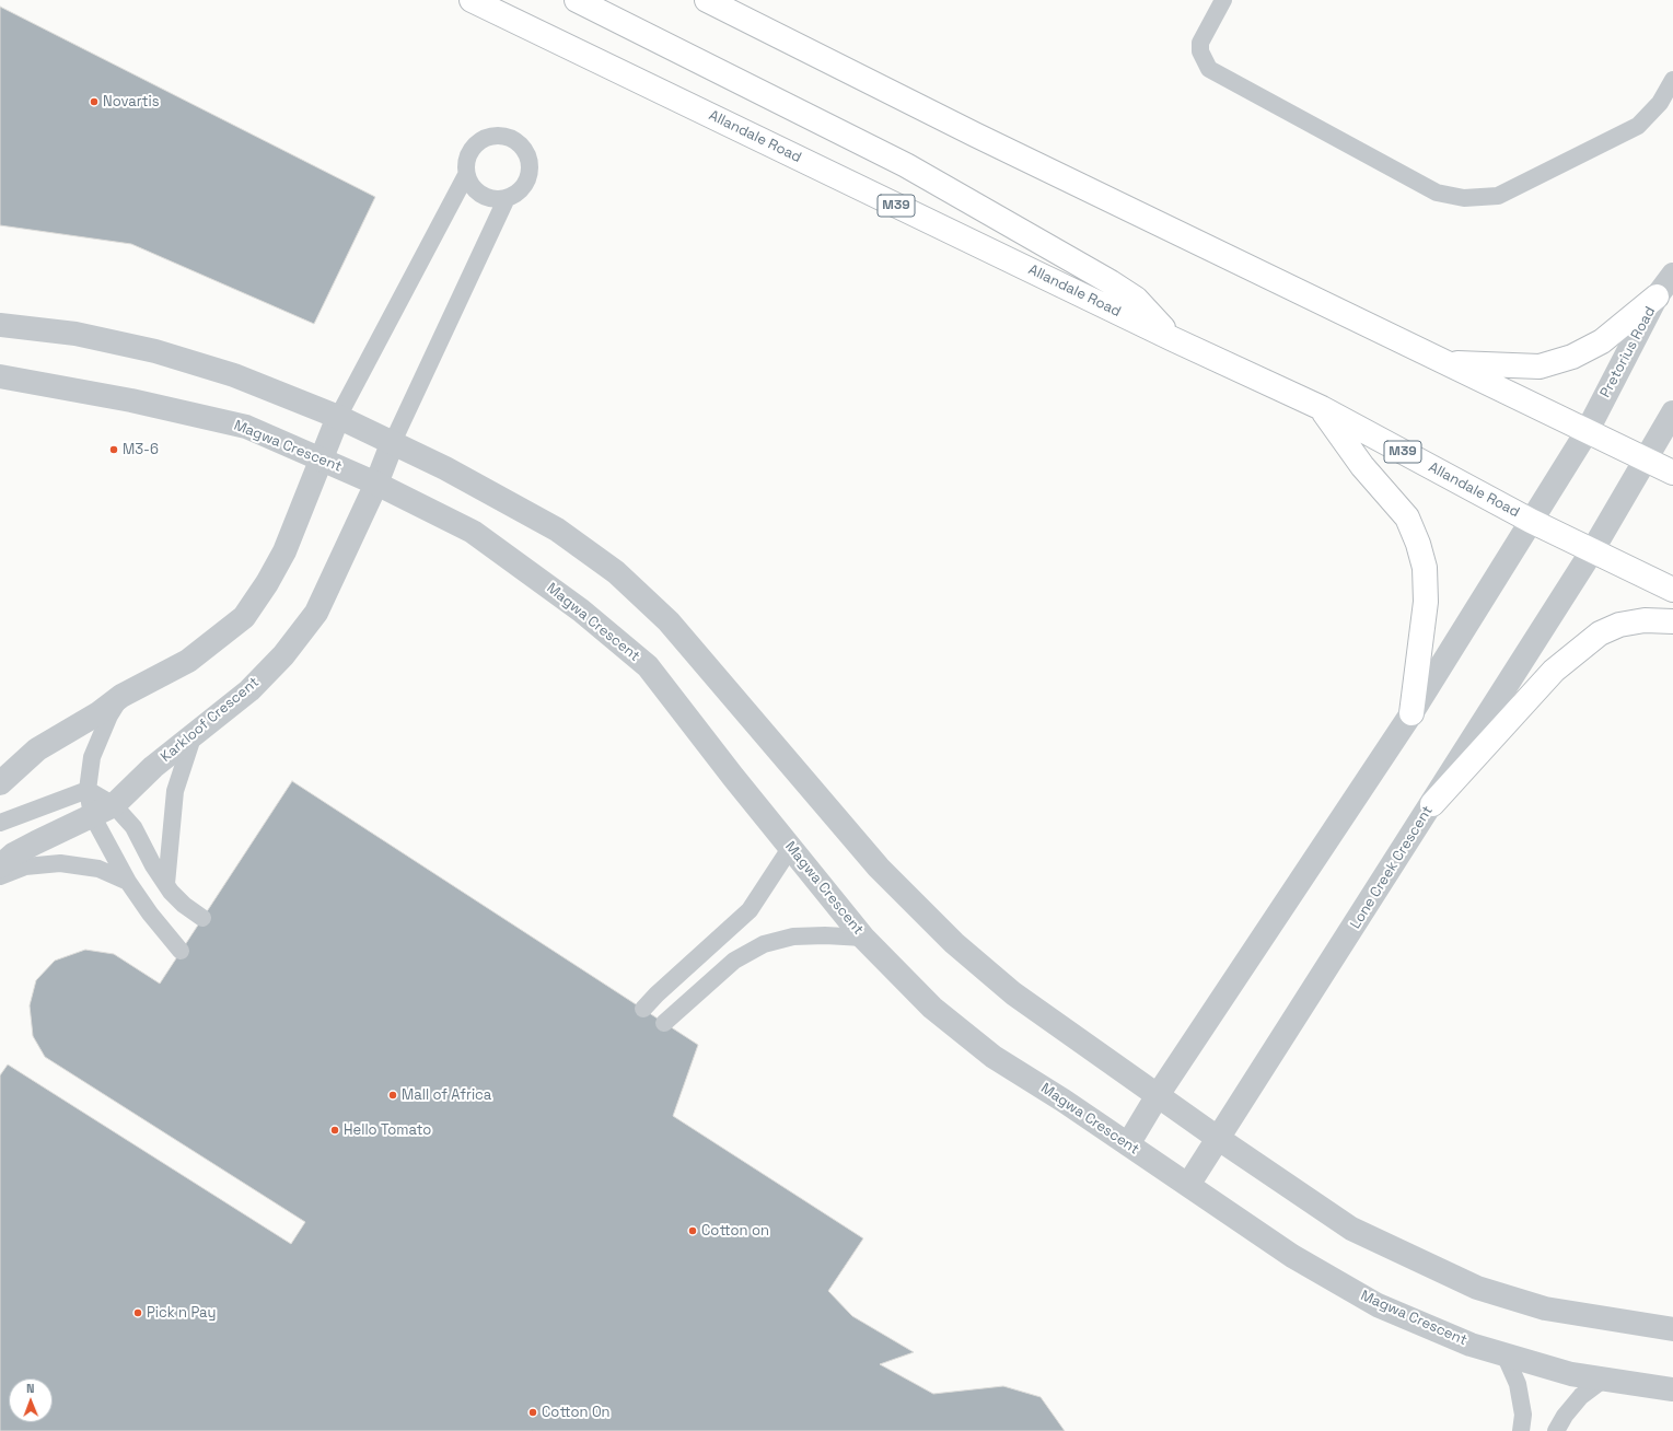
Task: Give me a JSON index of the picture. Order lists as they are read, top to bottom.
{
  "streets": {
    "main road": ["Allandale Road", "M39"],
    "street": [
      "Pretorius Road",
      "Magwa Crescent",
      "Karkloof Crescent",
      "Lone Creek Crescent"
    ]
  },
  "crossings": [
    ["Allandale Road", "Pretorius Road"],
    ["Allandale Road", "Lone Creek Crescent"],
    ["Magwa Crescent", "Karkloof Crescent"],
    ["Magwa Crescent", "Lone Creek Crescent"]
  ],
  "places": [
    "Novartis",
    "M3-6",
    "Mall of Africa",
    "Hello Tomato",
    "Cotton on",
    "Pick n Pay",
    "Cotton On"
  ],
  "north": "top"
}
